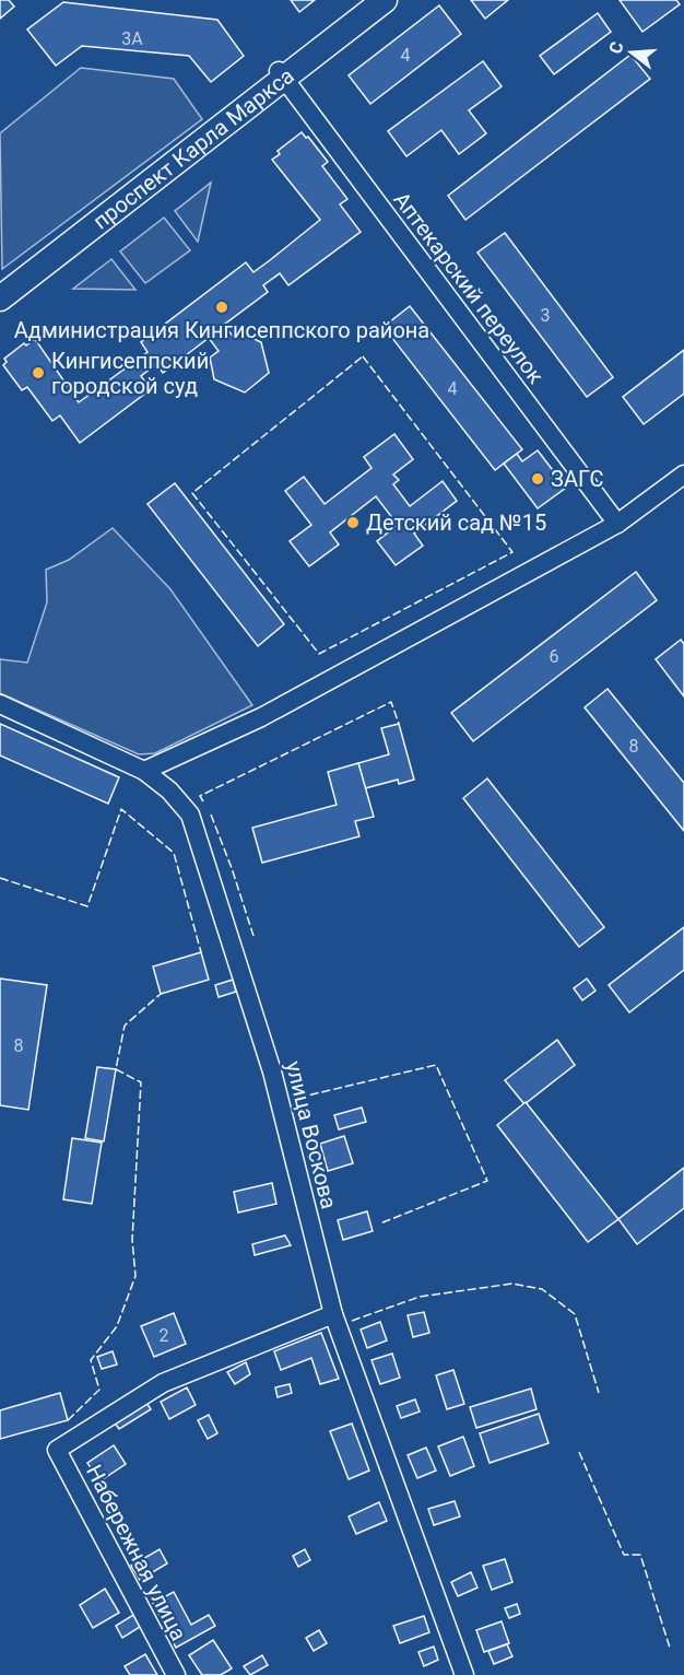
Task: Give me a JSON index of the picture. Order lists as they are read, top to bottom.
{
  "streets": {
    "main road": ["проспект Карла Маркса"],
    "street": ["Аптекарский переулок", "улица Воскова", "Набережная улица"]
  },
  "crossings": [
    ["проспект Карла Маркса", "Аптекарский переулок"],
    ["улица Воскова", "Набережная улица"]
  ],
  "places": [
    "Администрация Кингисеппского района",
    "Кингисеппский городской суд",
    "ЗАГС",
    "Детский сад №15"
  ],
  "house_numbers": [
    "3А",
    "4",
    "3",
    "4",
    "6",
    "8",
    "8",
    "2"
  ],
  "north": "left"
}
